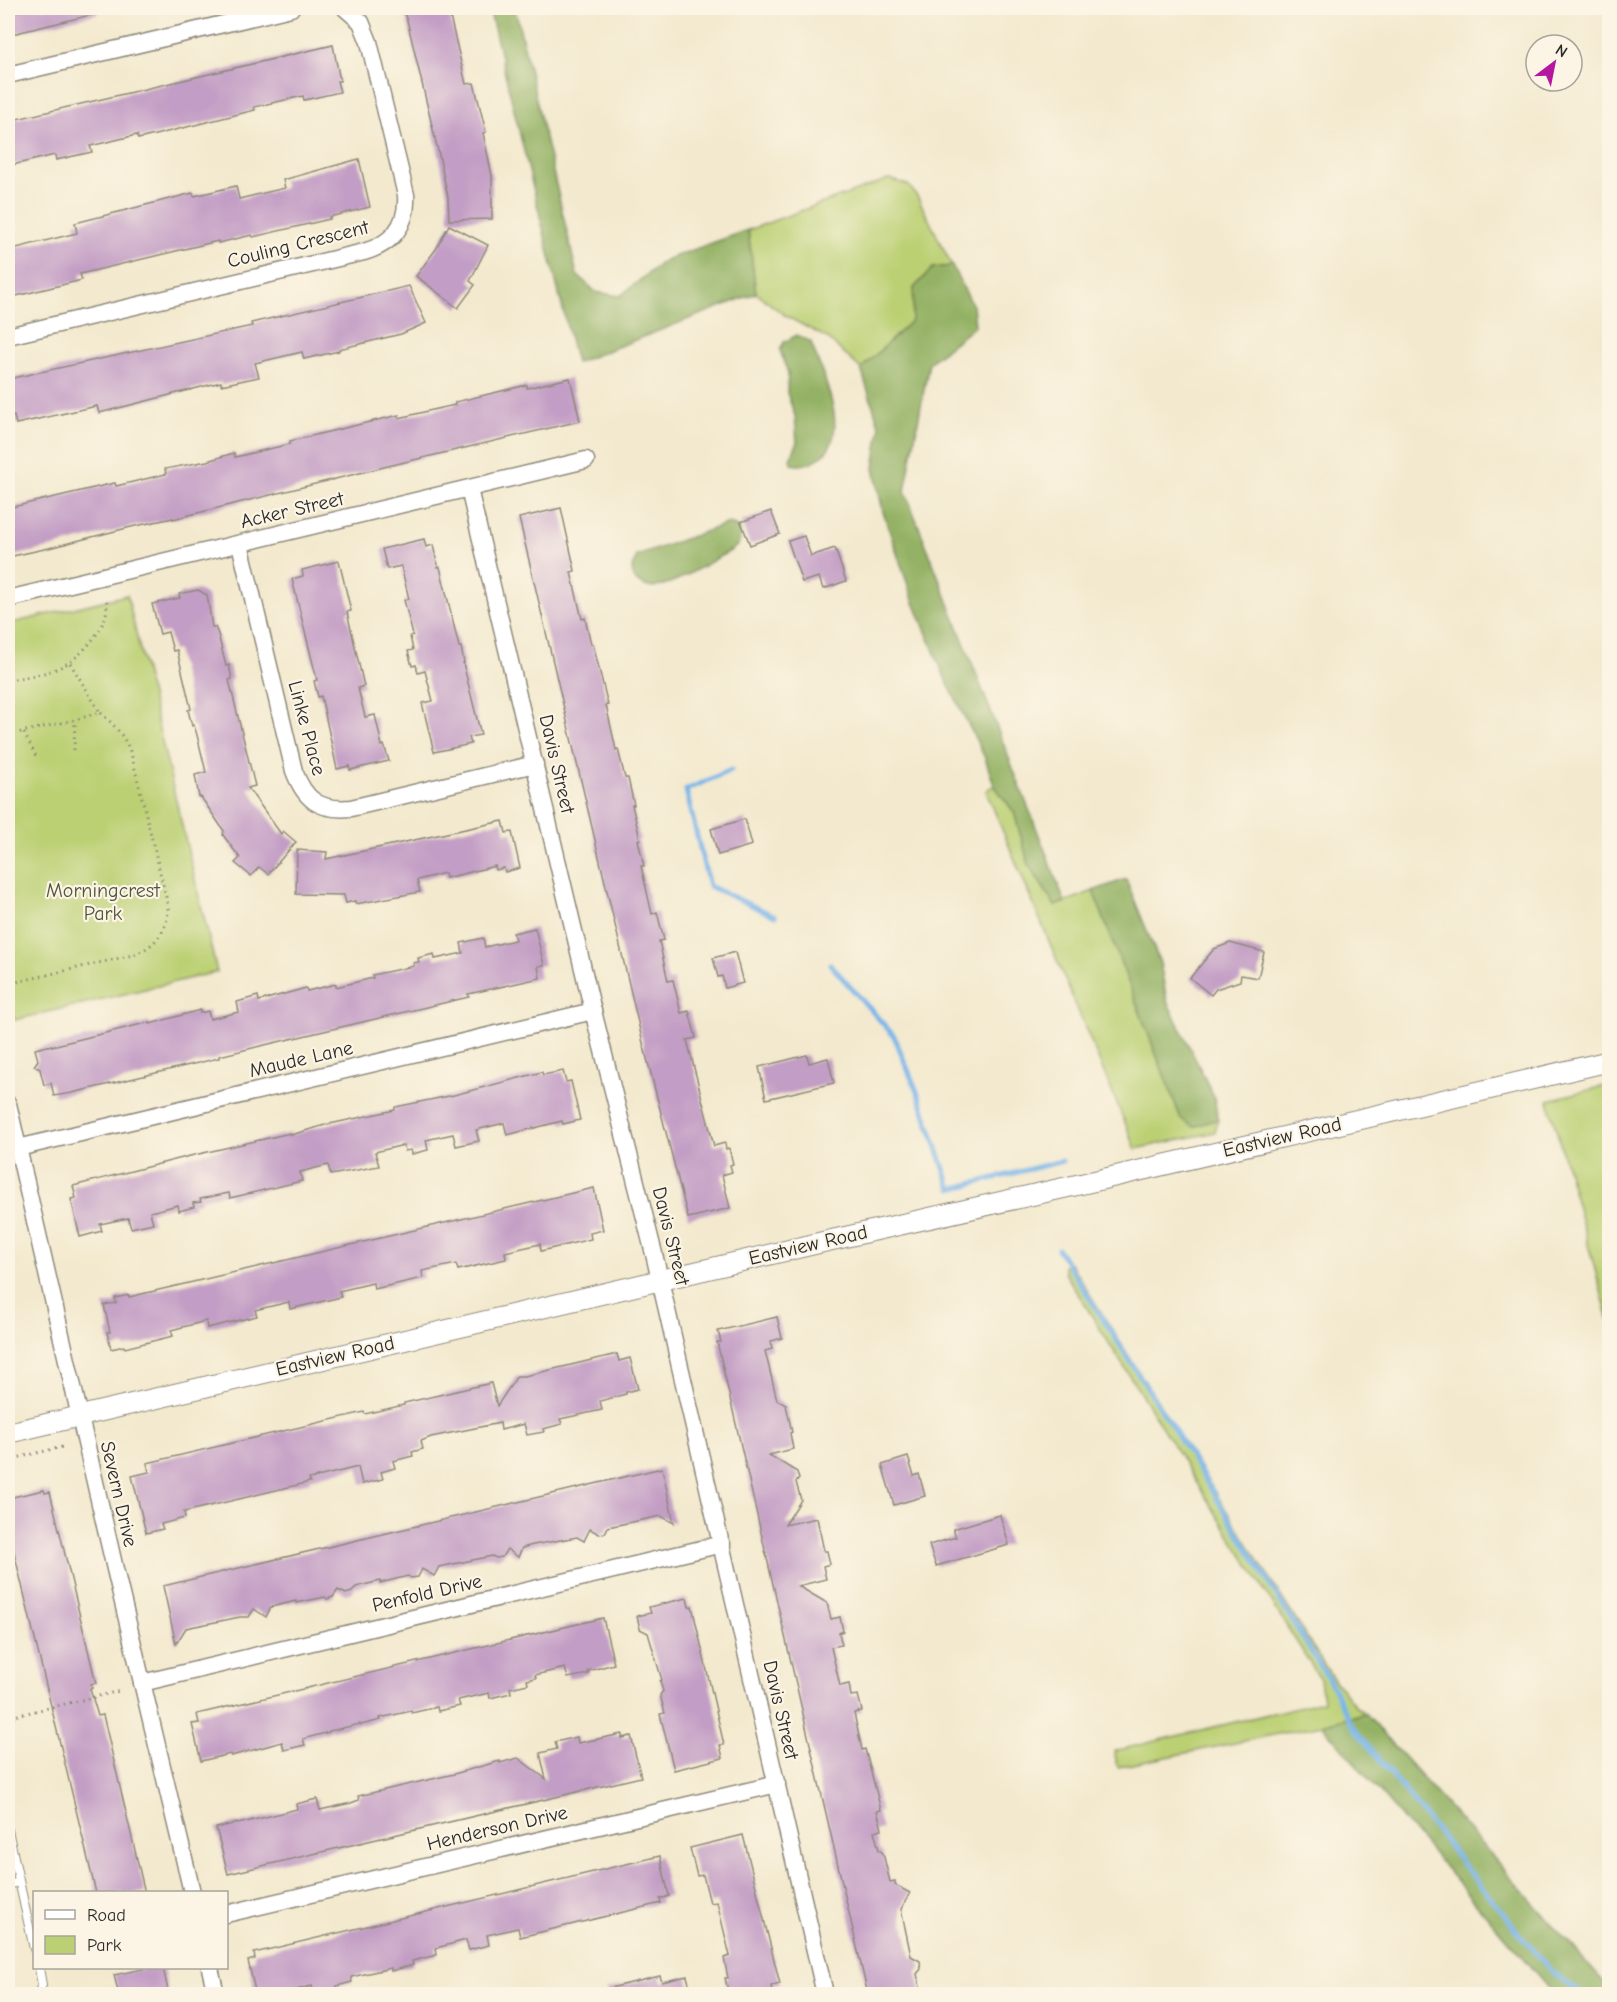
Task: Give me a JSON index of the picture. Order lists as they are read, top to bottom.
{
  "streets": {
    "street": [
      "Couling Crescent",
      "Acker Street",
      "Linke Place",
      "Davis Street",
      "Maude Lane",
      "Eastview Road",
      "Severn Drive",
      "Penfold Drive",
      "Henderson Drive"
    ]
  },
  "crossings": [
    ["Acker Street", "Linke Place"],
    ["Acker Street", "Davis Street"],
    ["Linke Place", "Davis Street"],
    ["Davis Street", "Maude Lane"],
    ["Davis Street", "Eastview Road"],
    ["Davis Street", "Penfold Drive"],
    ["Davis Street", "Henderson Drive"],
    ["Maude Lane", "Severn Drive"],
    ["Eastview Road", "Severn Drive"],
    ["Severn Drive", "Penfold Drive"]
  ],
  "parks": ["Morningcrest Park"],
  "legend": ["Road", "Park"],
  "north": "top right"
}
